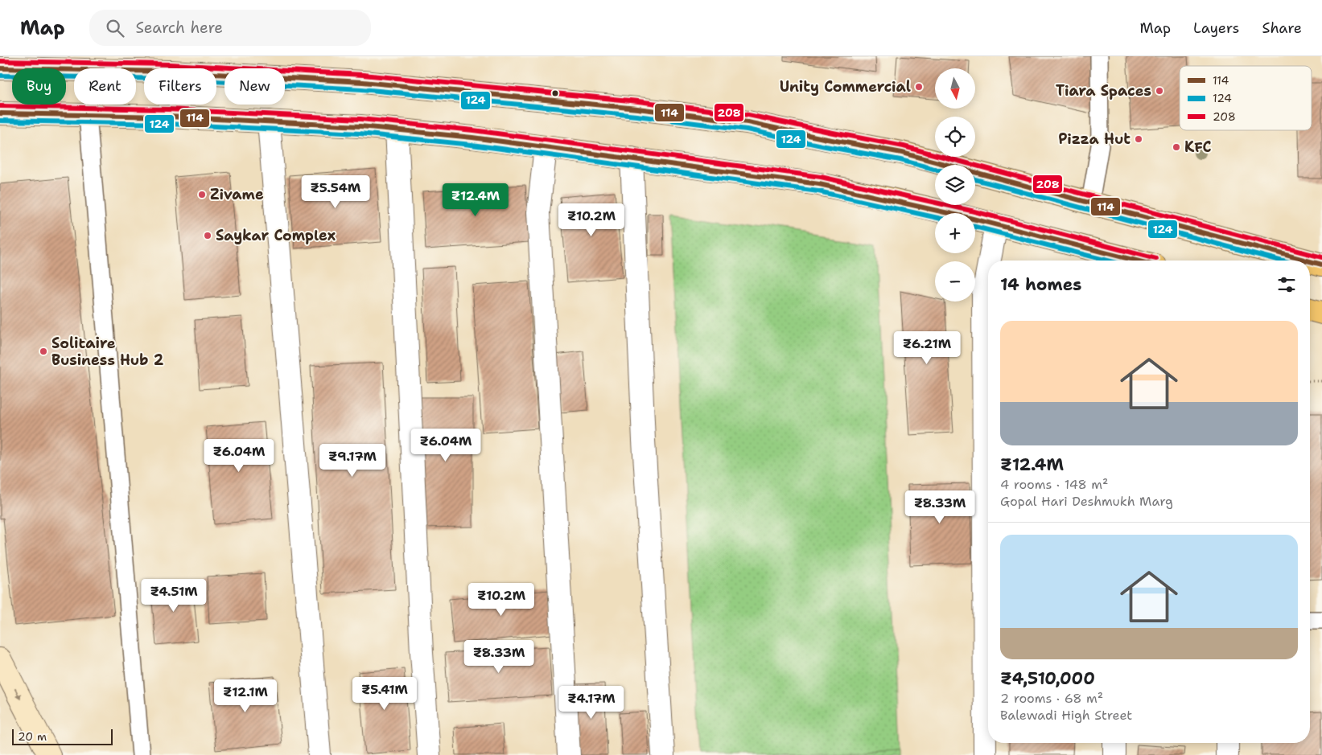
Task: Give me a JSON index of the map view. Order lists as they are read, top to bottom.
{
  "places": [
    "Unity Commercial",
    "Tiara Spaces",
    "Pizza Hut",
    "KFC",
    "Zivame",
    "Saykar Complex",
    "Solitaire Business Hub 2"
  ],
  "lines": ["transit line 208", "transit line 114", "transit line 124"],
  "legend": ["114", "124", "208"],
  "scale_bar": "20 m",
  "north": "bottom",
  "page": {
    "header": "Map",
    "search": "Search here",
    "nav": ["Map", "Layers", "Share"],
    "map_buttons": ["+", "−"],
    "chip": [
      "Buy",
      "Rent",
      "Filters",
      "New"
    ],
    "price": [
      "₹5.54M",
      "₹12.4M",
      "₹10.2M",
      "₹6.21M",
      "₹6.04M",
      "₹6.04M",
      "₹9.17M",
      "₹8.33M",
      "₹4.51M",
      "₹10.2M",
      "₹8.33M",
      "₹5.41M",
      "₹12.1M",
      "₹4.17M"
    ],
    "heading": "14 homes",
    "list": [
      {
        "name": "₹12.4M",
        "note": "4 rooms · 148 m² · Gopal Hari Deshmukh Marg"
      },
      {
        "name": "₹4,510,000",
        "note": "2 rooms · 68 m² · Balewadi High Street"
      }
    ],
    "scale": "20 m"
  }
}
